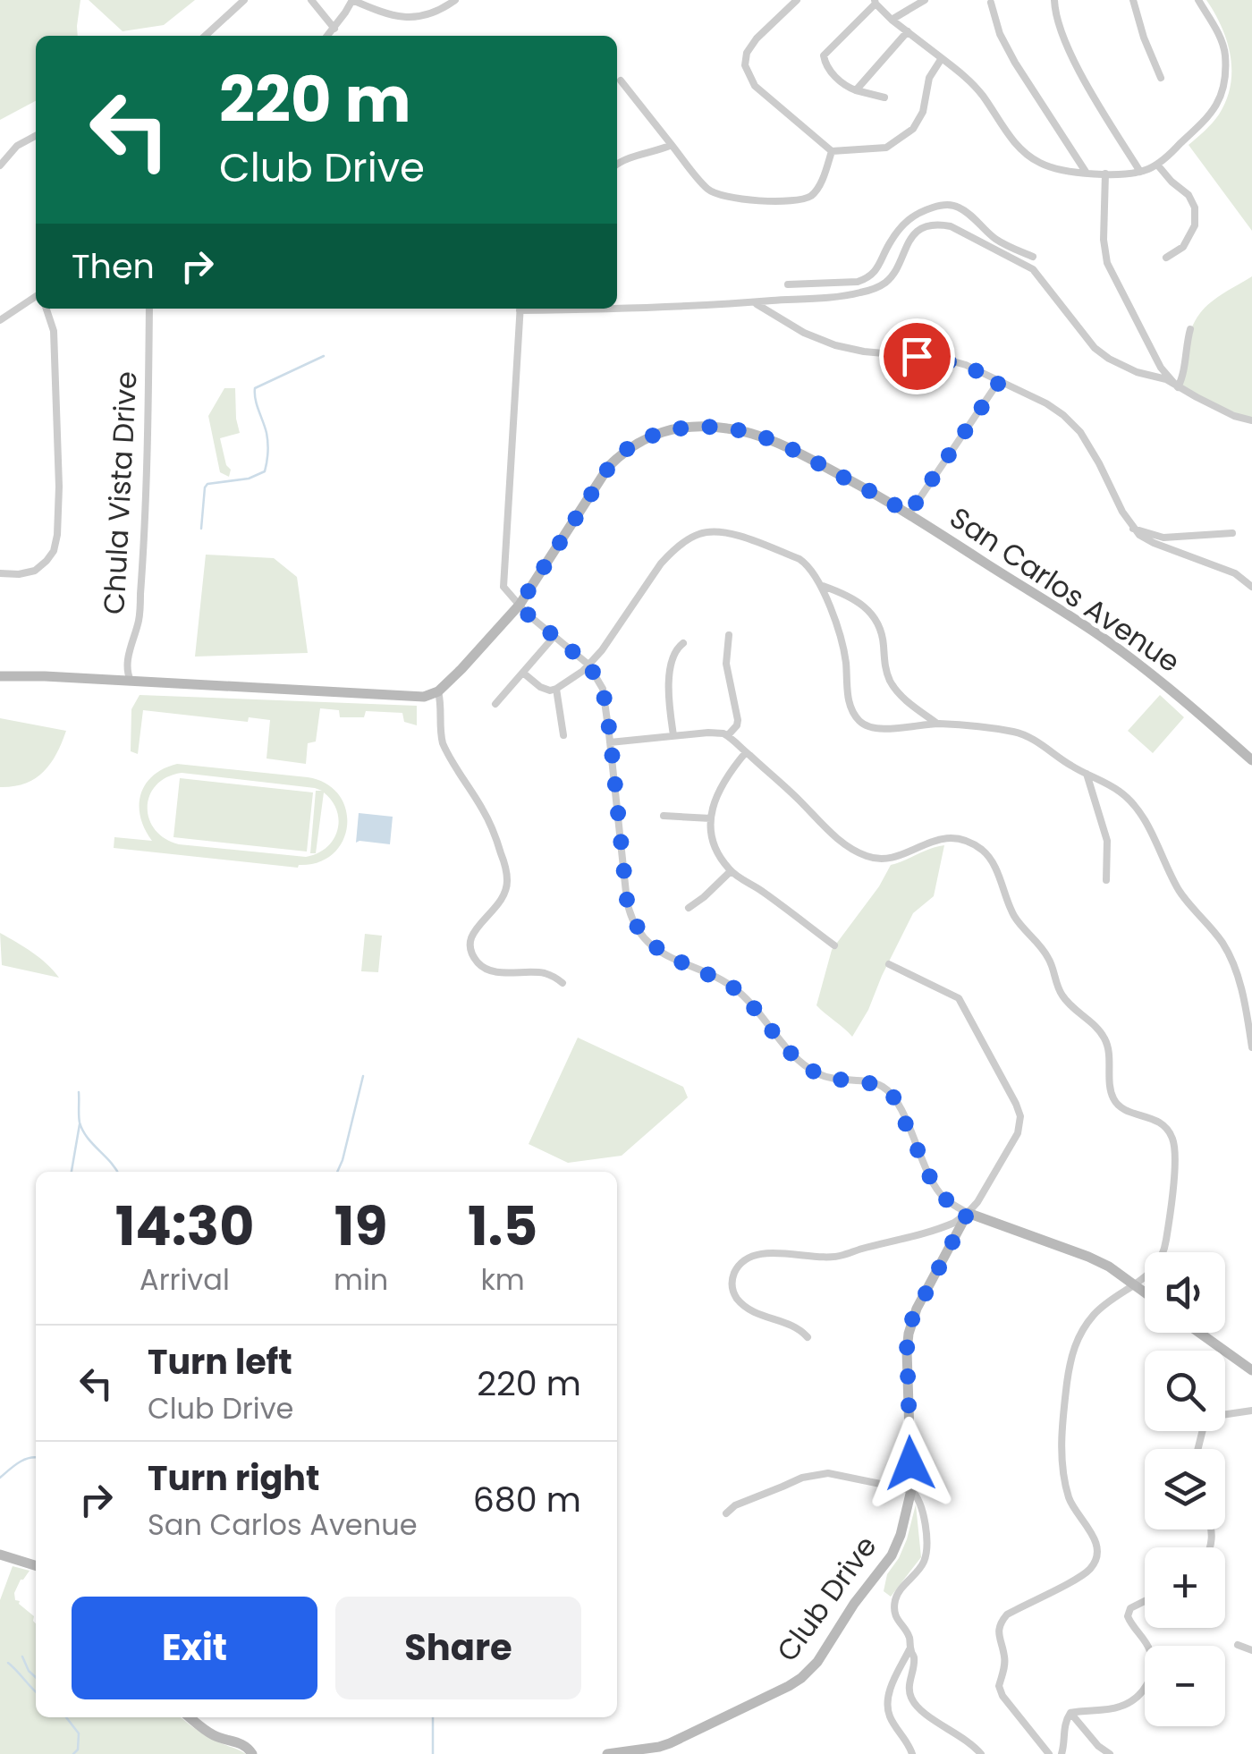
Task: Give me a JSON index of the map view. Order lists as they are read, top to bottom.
{
  "streets": {
    "main road": ["San Carlos Avenue", "Club Drive"],
    "street": ["Chula Vista Drive"]
  },
  "page": {
    "turn": ["220 m", "Club Drive"],
    "then": "Then",
    "eta": [
      "14:30",
      "Arrival",
      "19",
      "min",
      "1.5",
      "km"
    ],
    "map_buttons": ["+", "−"],
    "list": [
      {
        "name": "Turn left",
        "note": "Club Drive",
        "value": "220 m"
      },
      {
        "name": "Turn right",
        "note": "San Carlos Avenue",
        "value": "680 m"
      }
    ],
    "buttons": ["Exit", "Share"]
  }
}
